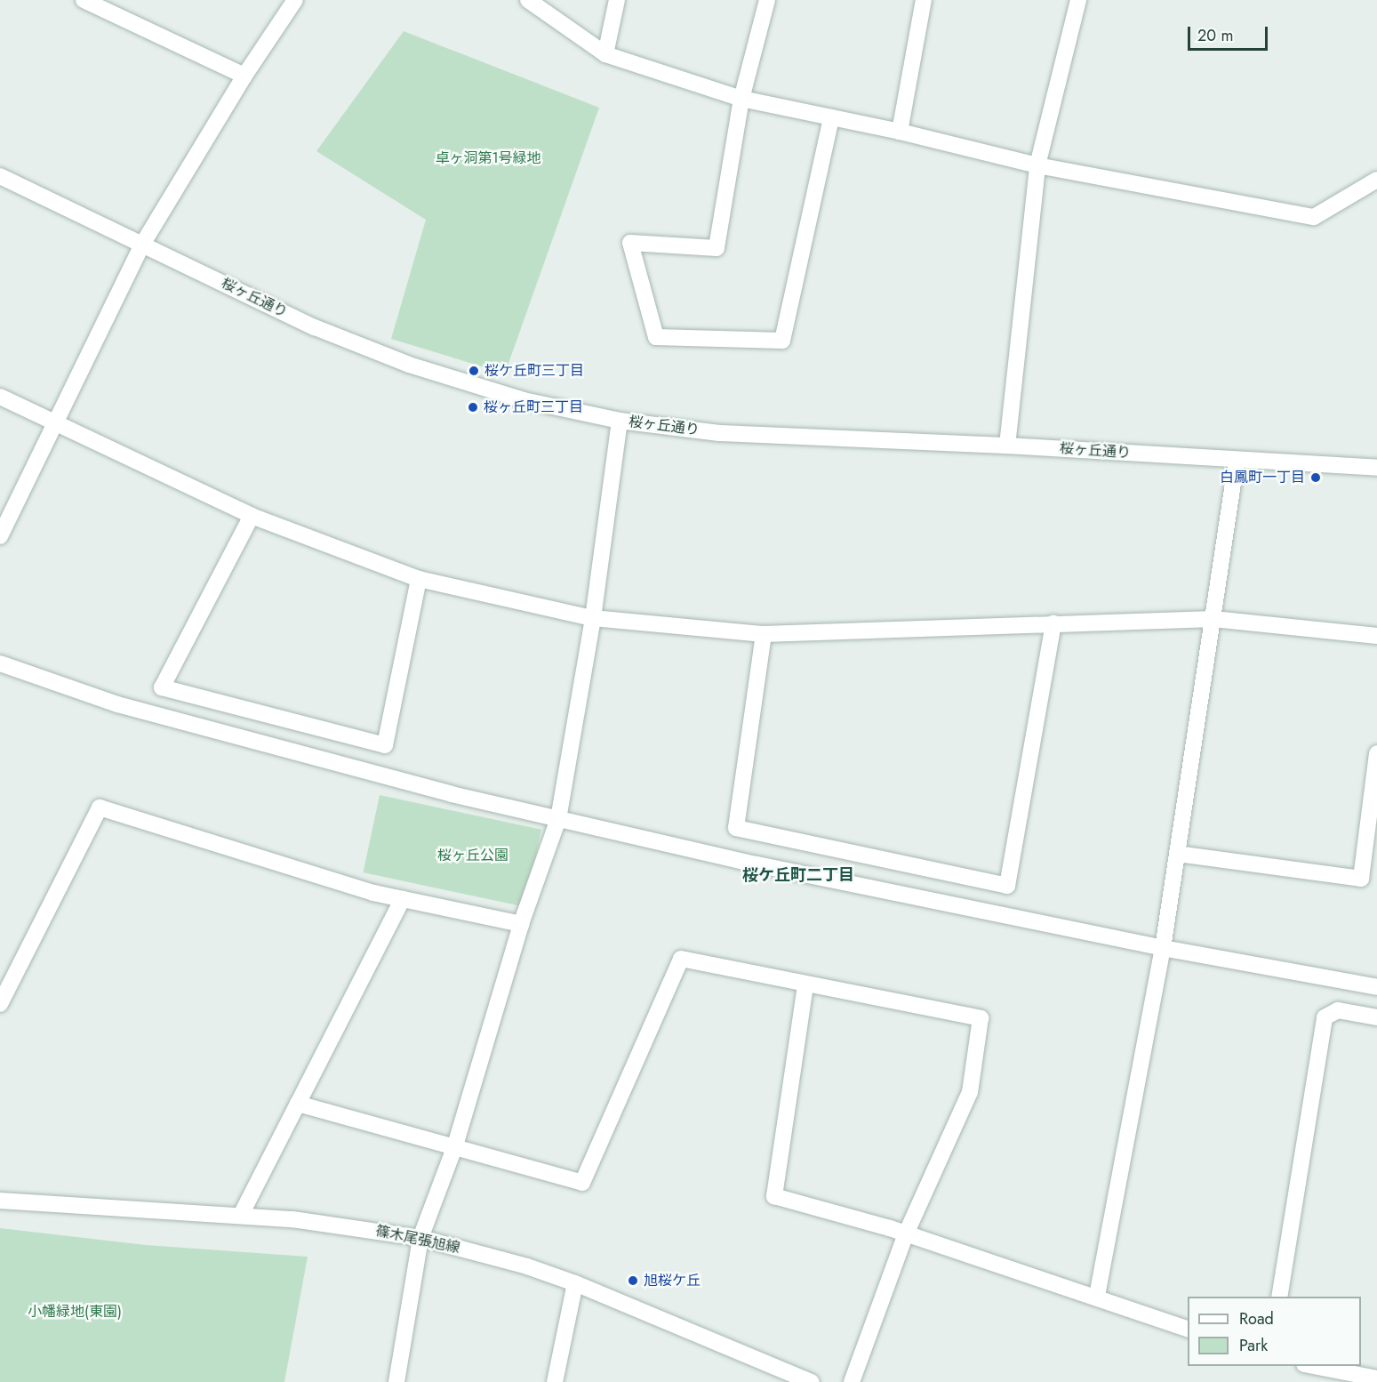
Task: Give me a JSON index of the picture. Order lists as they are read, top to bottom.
{
  "streets": {
    "street": ["桜ヶ丘通り", "篠木尾張旭線"]
  },
  "districts": ["桜ケ丘町二丁目"],
  "parks": ["卓ヶ洞第1号緑地", "桜ヶ丘公園", "小幡緑地(東園)"],
  "places": [
    "桜ケ丘町三丁目",
    "桜ヶ丘町三丁目",
    "白鳳町一丁目",
    "旭桜ケ丘"
  ],
  "legend": ["Road", "Park"],
  "scale_bar": "20 m"
}
